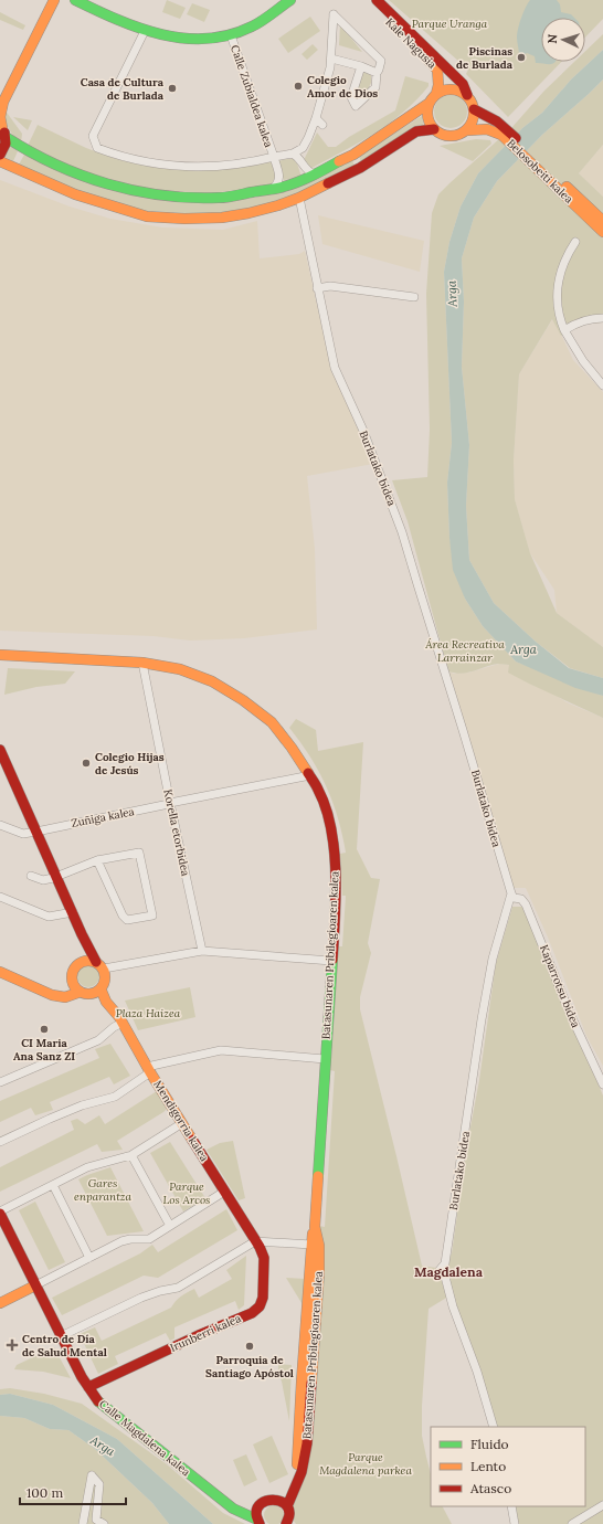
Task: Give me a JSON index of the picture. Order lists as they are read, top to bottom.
{
  "streets": {
    "street": [
      "Kale Nagusia",
      "Calle Zubialdea kalea",
      "Belosobeiti kalea",
      "Burlatako bidea",
      "Zuñiga kalea",
      "Korella etorbidea",
      "Batasunaren Pribilegioaren kalea",
      "Kaparrotsu bidea",
      "Mendigorria kalea",
      "Irunberri kalea",
      "Calle Magdalena kalea"
    ]
  },
  "crossings": [
    ["Kale Nagusia", "Belosobeiti kalea"],
    ["Burlatako bidea", "Kaparrotsu bidea"],
    ["Zuñiga kalea", "Korella etorbidea"],
    ["Zuñiga kalea", "Batasunaren Pribilegioaren kalea"],
    ["Korella etorbidea", "Batasunaren Pribilegioaren kalea"],
    ["Mendigorria kalea", "Irunberri kalea"],
    ["Irunberri kalea", "Calle Magdalena kalea"]
  ],
  "districts": ["Magdalena"],
  "water": ["Arga"],
  "parks": [
    "Parque Uranga",
    "Área Recreativa Larrainzar",
    "Plaza Haizea",
    "Gares enparantza",
    "Parque Los Arcos",
    "Parque Magdalena parkea"
  ],
  "places": {
    "other": [
      "Piscinas de Burlada",
      "Colegio Amor de Dios",
      "Casa de Cultura de Burlada",
      "Colegio Hijas de Jesús",
      "CI Maria Ana Sanz ZI",
      "Parroquia de Santiago Apóstol"
    ],
    "health": ["Centro de Día de Salud Mental"]
  },
  "legend": ["Fluido", "Lento", "Atasco"],
  "scale_bar": "100 m",
  "north": "left"
}
